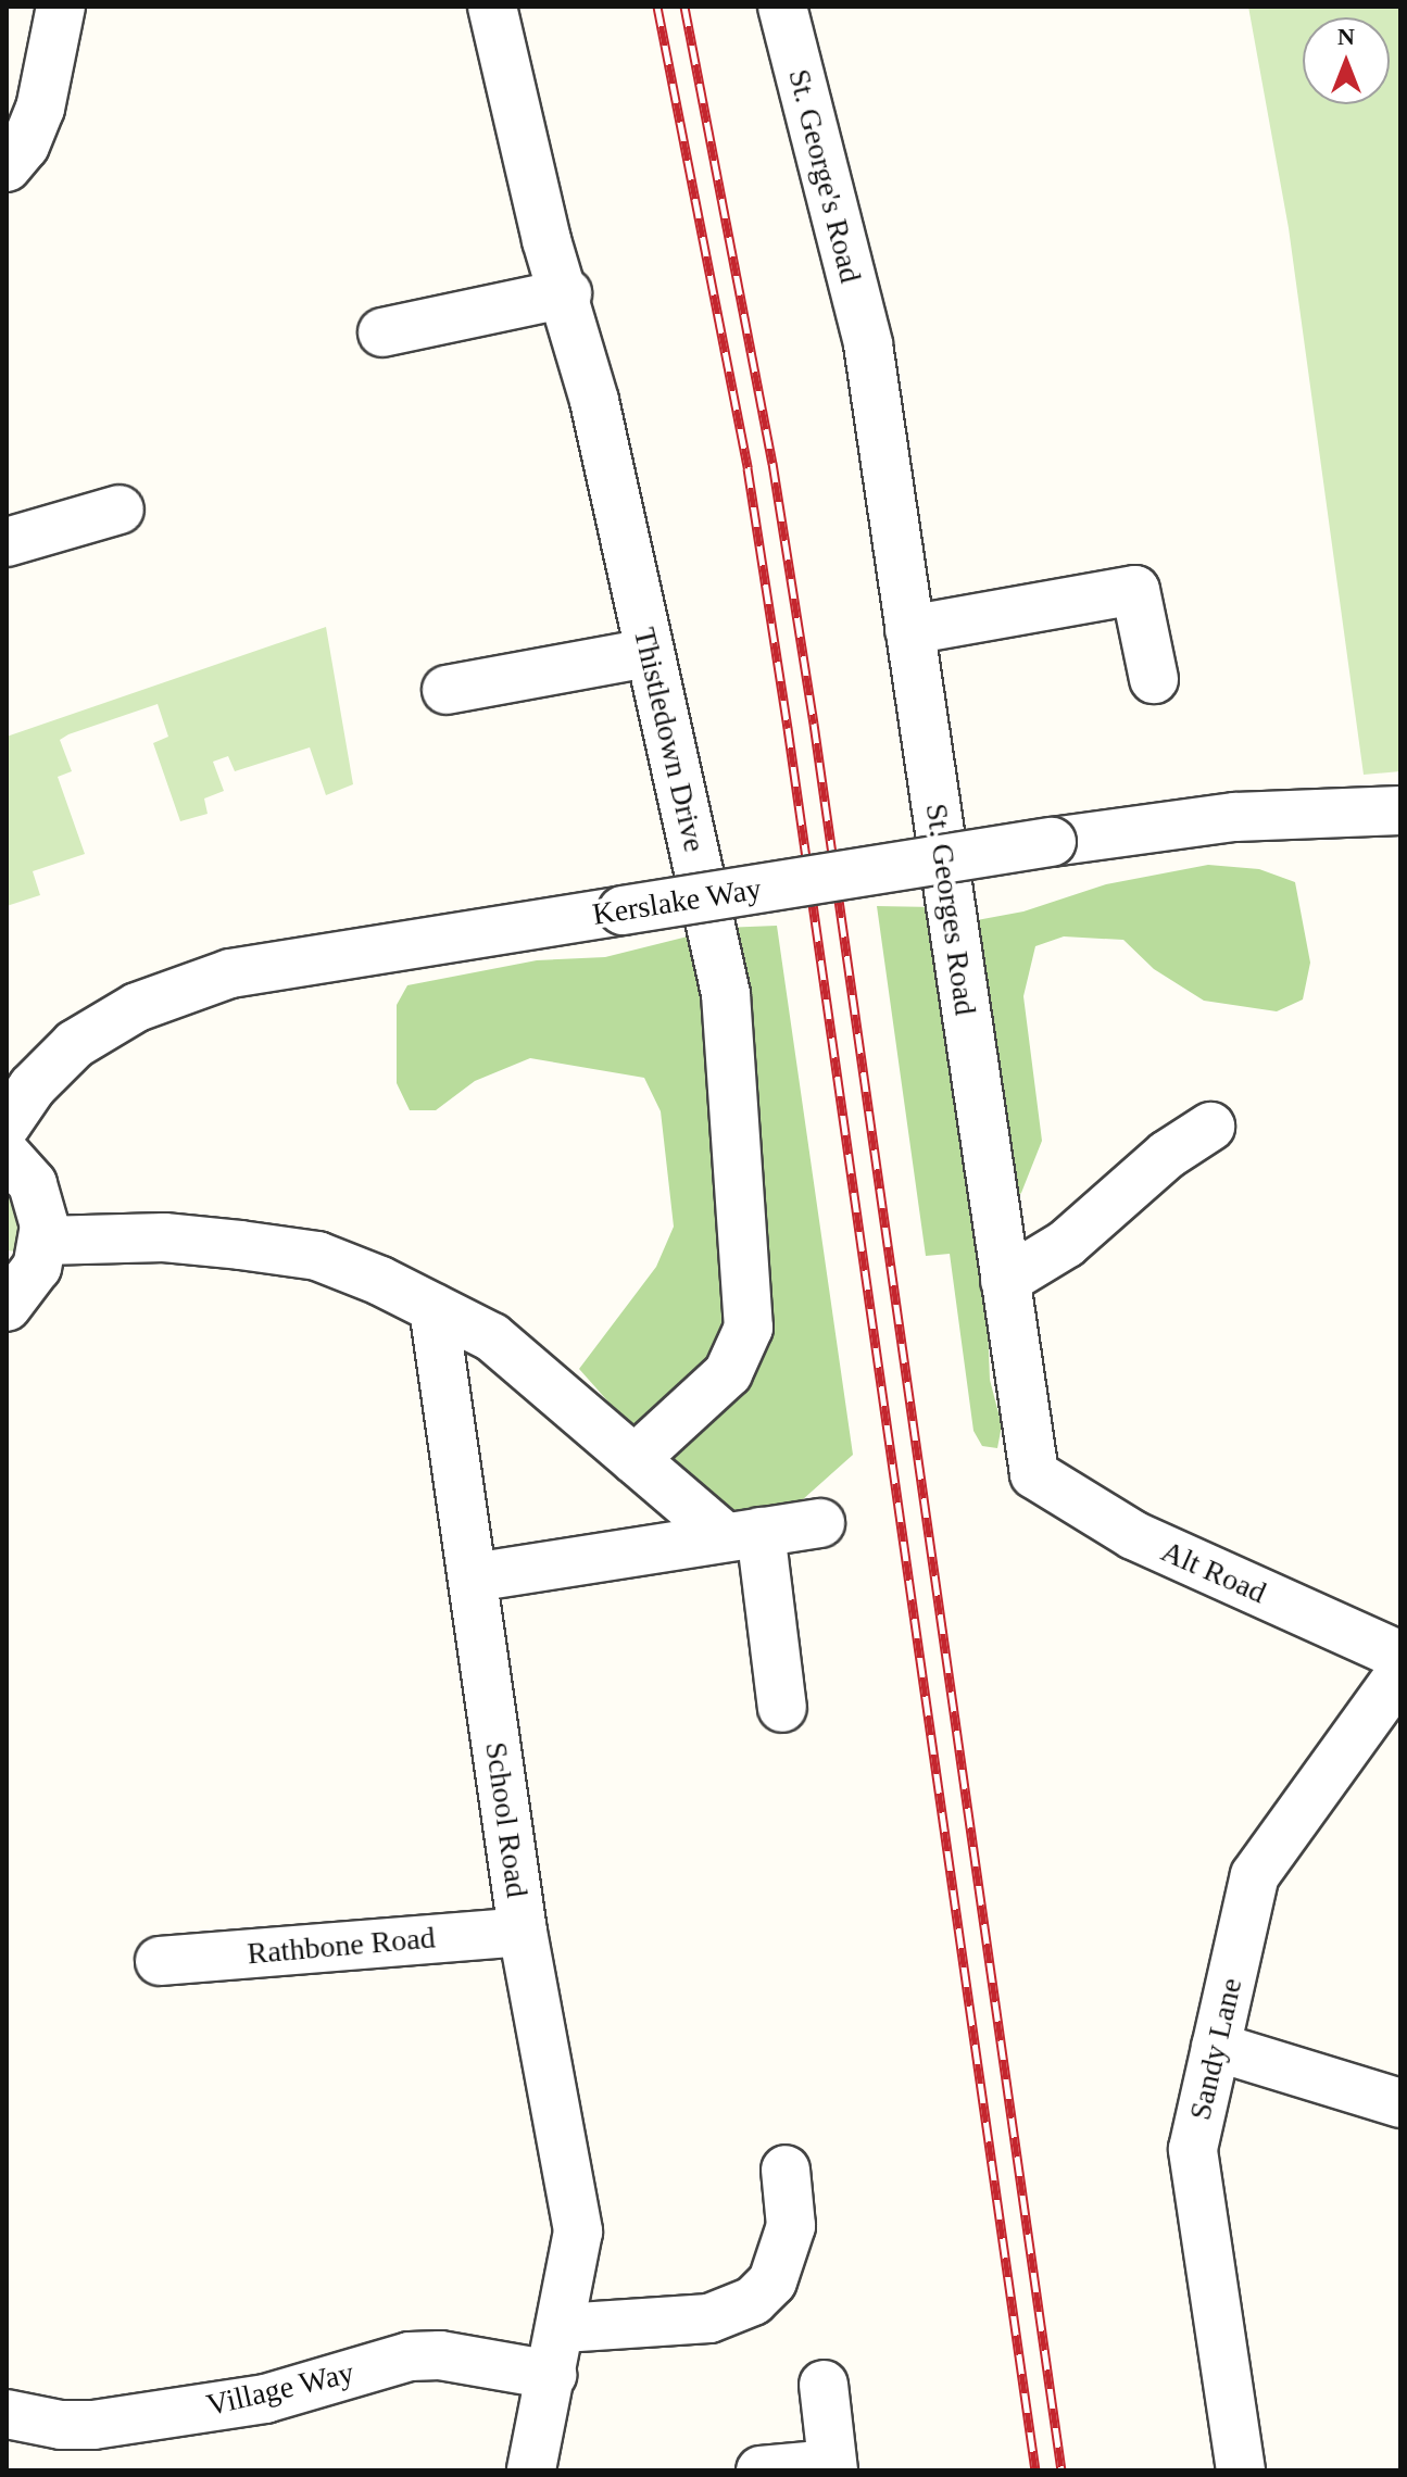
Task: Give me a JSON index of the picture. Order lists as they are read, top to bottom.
{
  "streets": {
    "street": [
      "St. George's Road",
      "Thistledown Drive",
      "Kerslake Way",
      "St. Georges Road",
      "Alt Road",
      "School Road",
      "Rathbone Road",
      "Sandy Lane",
      "Village Way"
    ]
  },
  "crossings": [
    ["St. George's Road", "St. Georges Road"],
    ["St. Georges Road", "Alt Road"],
    ["School Road", "Rathbone Road"],
    ["School Road", "Village Way"]
  ],
  "north": "top"
}
